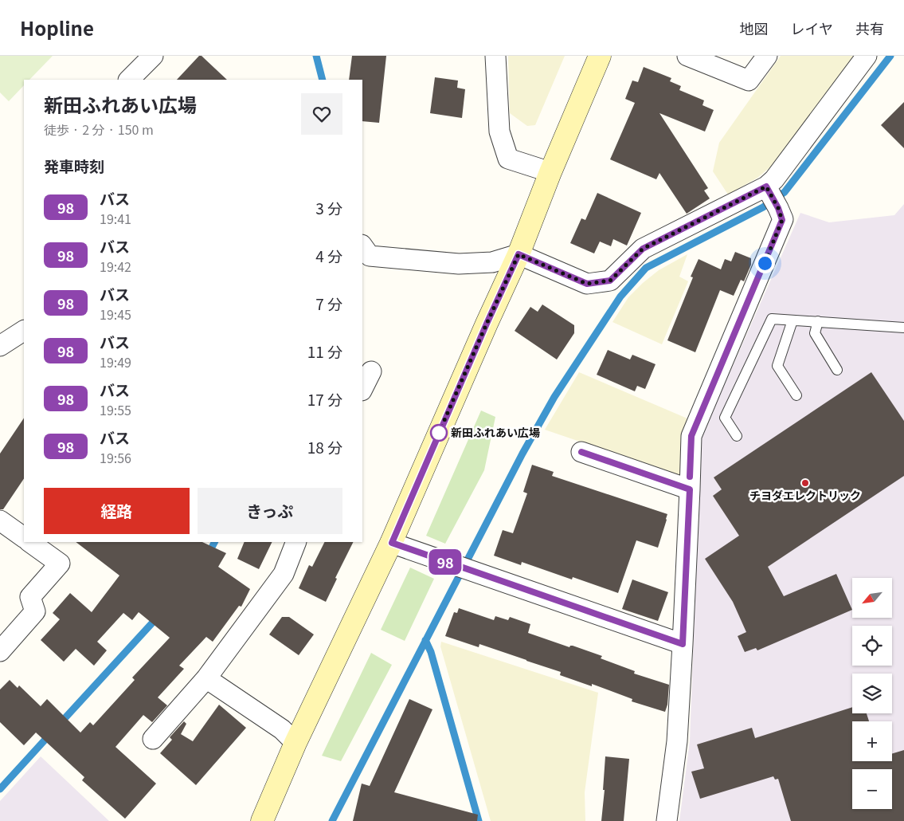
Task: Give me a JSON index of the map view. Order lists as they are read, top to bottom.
{
  "places": ["新田ふれあい広場", "チヨダエレクトリック"],
  "lines": ["bus line 98"],
  "north": "bottom left",
  "page": {
    "header": "Hopline",
    "nav": ["地図", "レイヤ", "共有"],
    "on_map": "98",
    "heading": [
      ["新田ふれあい広場", "徒歩 · 2 分 · 150 m"],
      "発車時刻"
    ],
    "list": [
      {
        "mark": "98",
        "name": "バス",
        "note": "19:41",
        "value": "3 分"
      },
      {
        "mark": "98",
        "name": "バス",
        "note": "19:42",
        "value": "4 分"
      },
      {
        "mark": "98",
        "name": "バス",
        "note": "19:45",
        "value": "7 分"
      },
      {
        "mark": "98",
        "name": "バス",
        "note": "19:49",
        "value": "11 分"
      },
      {
        "mark": "98",
        "name": "バス",
        "note": "19:55",
        "value": "17 分"
      },
      {
        "mark": "98",
        "name": "バス",
        "note": "19:56",
        "value": "18 分"
      }
    ],
    "buttons": ["経路", "きっぷ"],
    "map_buttons": ["+", "−"]
  }
}
